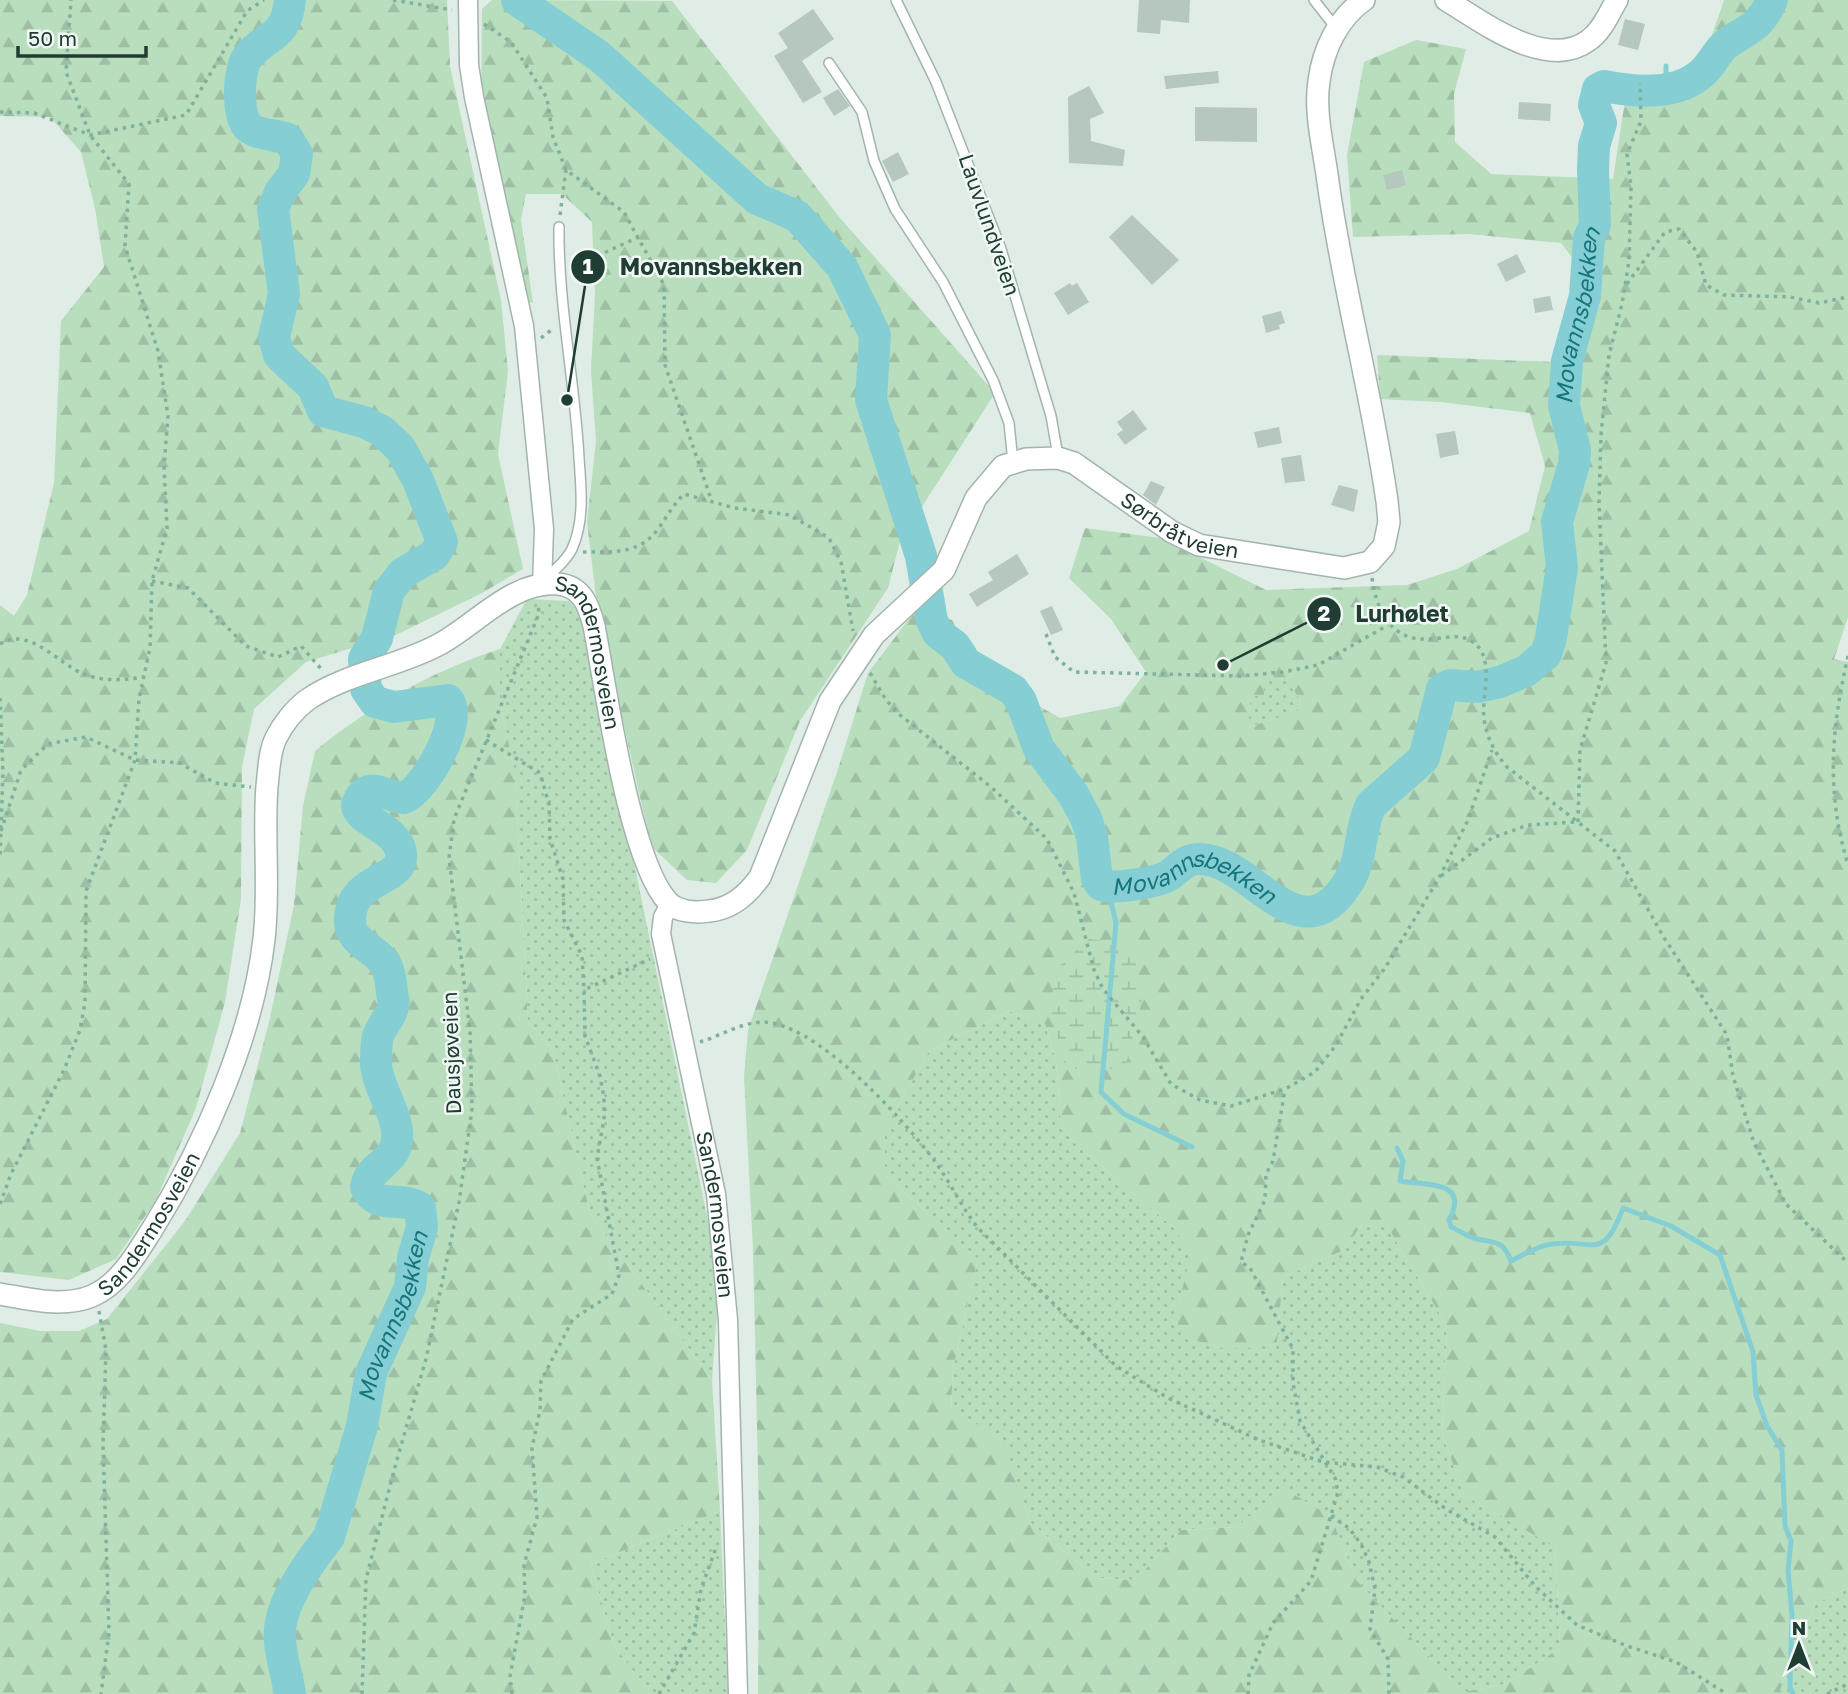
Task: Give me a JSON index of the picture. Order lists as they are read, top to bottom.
{
  "streets": {
    "street": ["Sørbråtveien", "Sandermosveien"],
    "lane": ["Lauvlundveien"],
    "path": ["Dausjøveien"]
  },
  "crossings": [
    ["Lauvlundveien", "Sørbråtveien"],
    ["Sandermosveien", "Dausjøveien"]
  ],
  "water": ["Movannsbekken"],
  "places": ["Movannsbekken", "Lurhølet"],
  "scale_bar": "50 m",
  "north": "top"
}
